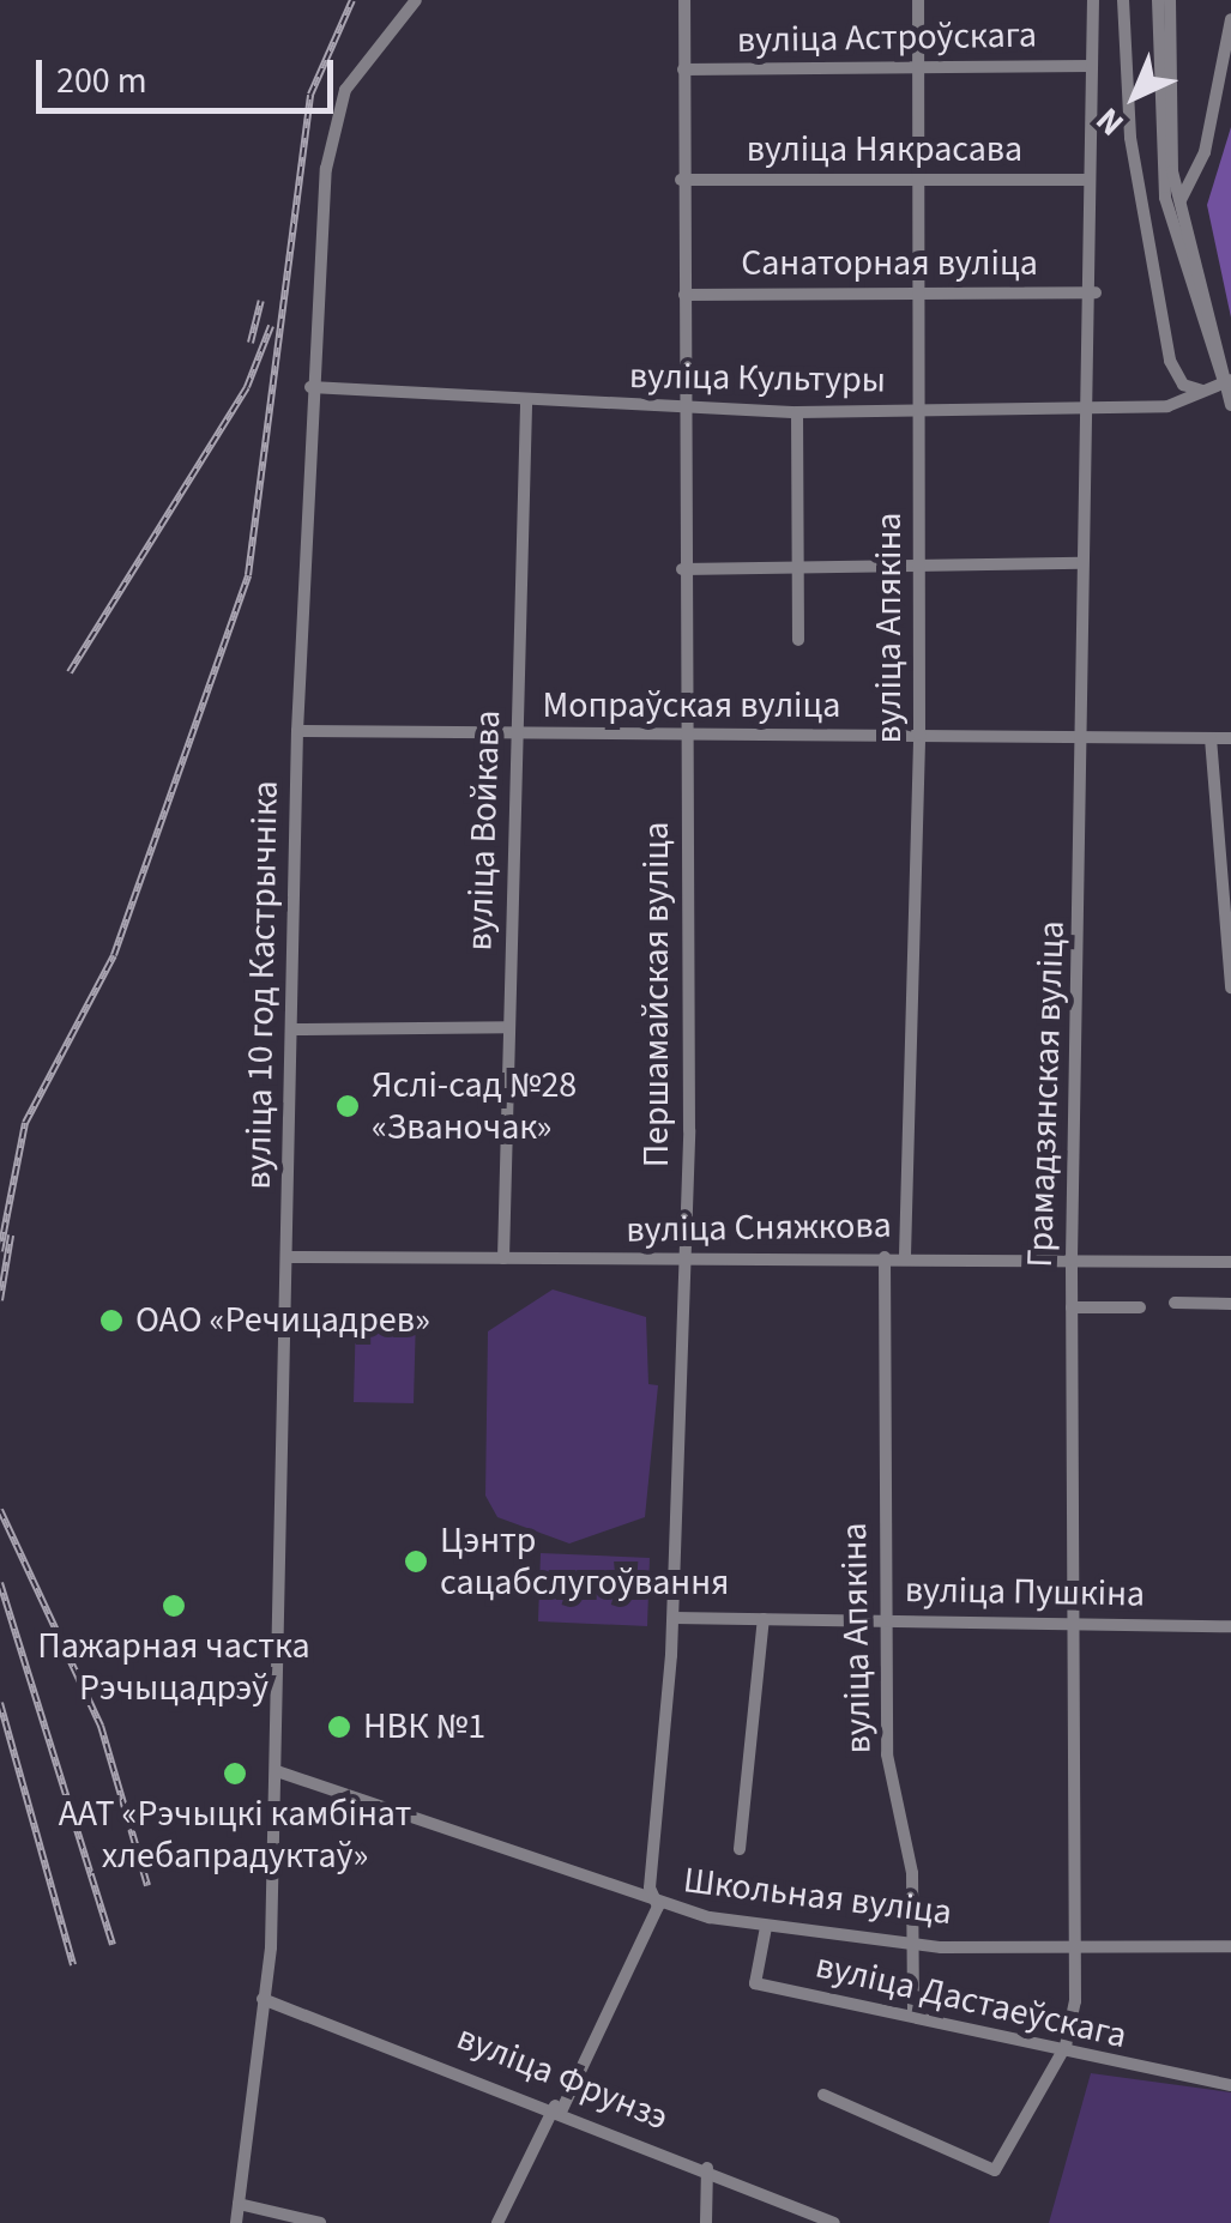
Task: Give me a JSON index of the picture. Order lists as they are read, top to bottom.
{
  "streets": {
    "street": [
      "вуліца Астроўскага",
      "вуліца Някрасава",
      "Санаторная вуліца",
      "вуліца Культуры",
      "вуліца Апякіна",
      "Мопраўская вуліца",
      "вуліца Войкава",
      "вуліца 10 год Кастрычніка",
      "Першамайская вуліца",
      "Грамадзянская вуліца",
      "вуліца Сняжкова",
      "вуліца Пушкіна",
      "Школьная вуліца",
      "вуліца Дастаеўскага",
      "вуліца Фрунзэ"
    ]
  },
  "crossings": [
    ["вуліца Астроўскага", "вуліца Апякіна"],
    ["вуліца Астроўскага", "Першамайская вуліца"],
    ["вуліца Астроўскага", "Грамадзянская вуліца"],
    ["вуліца Някрасава", "вуліца Апякіна"],
    ["вуліца Някрасава", "Першамайская вуліца"],
    ["вуліца Някрасава", "Грамадзянская вуліца"],
    ["Санаторная вуліца", "вуліца Апякіна"],
    ["Санаторная вуліца", "Першамайская вуліца"],
    ["Санаторная вуліца", "Грамадзянская вуліца"],
    ["вуліца Культуры", "вуліца Апякіна"],
    ["вуліца Культуры", "вуліца Войкава"],
    ["вуліца Культуры", "вуліца 10 год Кастрычніка"],
    ["вуліца Культуры", "Першамайская вуліца"],
    ["вуліца Культуры", "Грамадзянская вуліца"],
    ["вуліца Апякіна", "Мопраўская вуліца"],
    ["вуліца Апякіна", "вуліца Сняжкова"],
    ["вуліца Апякіна", "вуліца Пушкіна"],
    ["вуліца Апякіна", "Школьная вуліца"],
    ["вуліца Апякіна", "вуліца Дастаеўскага"],
    ["Мопраўская вуліца", "вуліца Войкава"],
    ["Мопраўская вуліца", "вуліца 10 год Кастрычніка"],
    ["Мопраўская вуліца", "Першамайская вуліца"],
    ["Мопраўская вуліца", "Грамадзянская вуліца"],
    ["вуліца Войкава", "вуліца Сняжкова"],
    ["вуліца 10 год Кастрычніка", "вуліца Сняжкова"],
    ["вуліца 10 год Кастрычніка", "Школьная вуліца"],
    ["вуліца 10 год Кастрычніка", "вуліца Фрунзэ"],
    ["Першамайская вуліца", "вуліца Сняжкова"],
    ["Першамайская вуліца", "вуліца Пушкіна"],
    ["Першамайская вуліца", "Школьная вуліца"],
    ["Грамадзянская вуліца", "вуліца Сняжкова"],
    ["Грамадзянская вуліца", "вуліца Пушкіна"],
    ["Грамадзянская вуліца", "Школьная вуліца"],
    ["Грамадзянская вуліца", "вуліца Дастаеўскага"],
    ["Школьная вуліца", "вуліца Дастаеўскага"]
  ],
  "places": [
    "Яслі-сад №28 «Званочак»",
    "ОАО «Речицадрев»",
    "Цэнтр сацабслугоўвання",
    "Пажарная частка Рэчыцадрэў",
    "НВК №1",
    "ААТ «Рэчыцкі камбінат хлебапрадуктаў»"
  ],
  "scale_bar": "200 m",
  "north": "bottom left"
}
